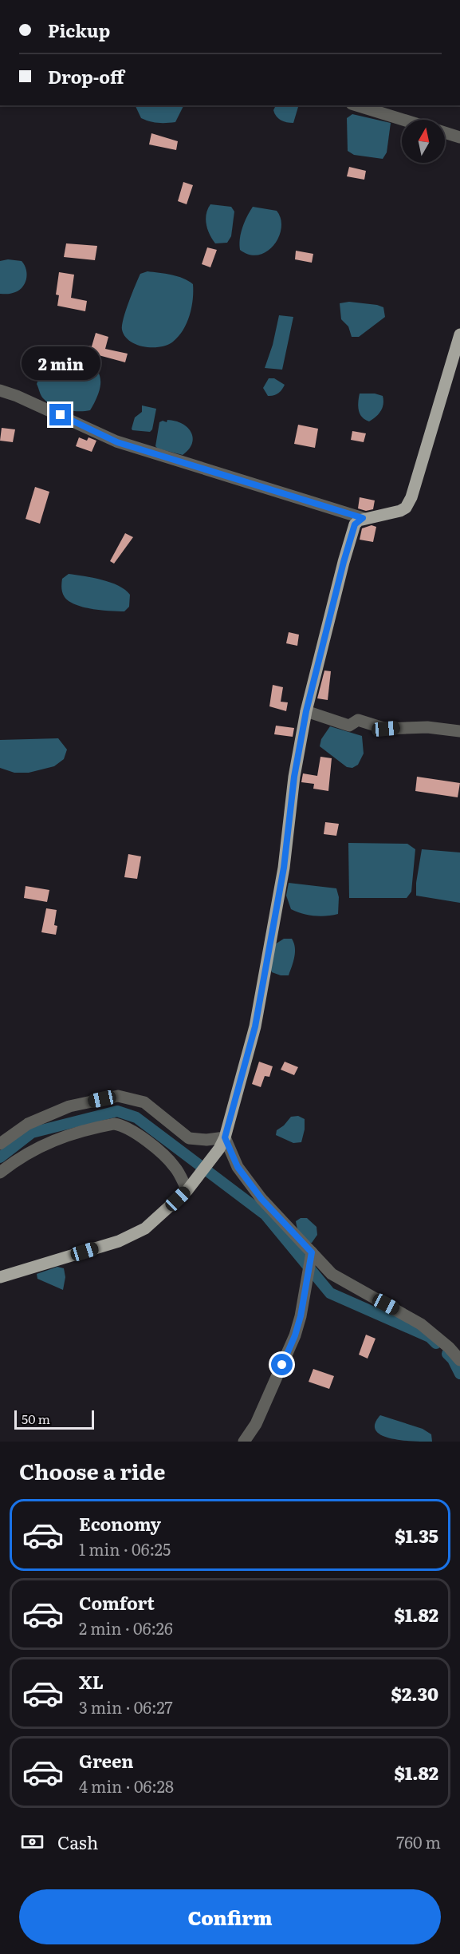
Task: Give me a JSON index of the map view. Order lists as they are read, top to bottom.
{
  "scale_bar": "50 m",
  "north": "top",
  "page": {
    "banner": ["Pickup", "Drop-off"],
    "bubble": "2 min",
    "scale": "50 m",
    "heading": "Choose a ride",
    "list": [
      {
        "name": "Economy",
        "note": "1 min · 06:25",
        "value": "$1.35"
      },
      {
        "name": "Comfort",
        "note": "2 min · 06:26",
        "value": "$1.82"
      },
      {
        "name": "XL",
        "note": "3 min · 06:27",
        "value": "$2.30"
      },
      {
        "name": "Green",
        "note": "4 min · 06:28",
        "value": "$1.82"
      }
    ],
    "pay": ["Cash", "760 m"],
    "buttons": "Confirm"
  }
}
